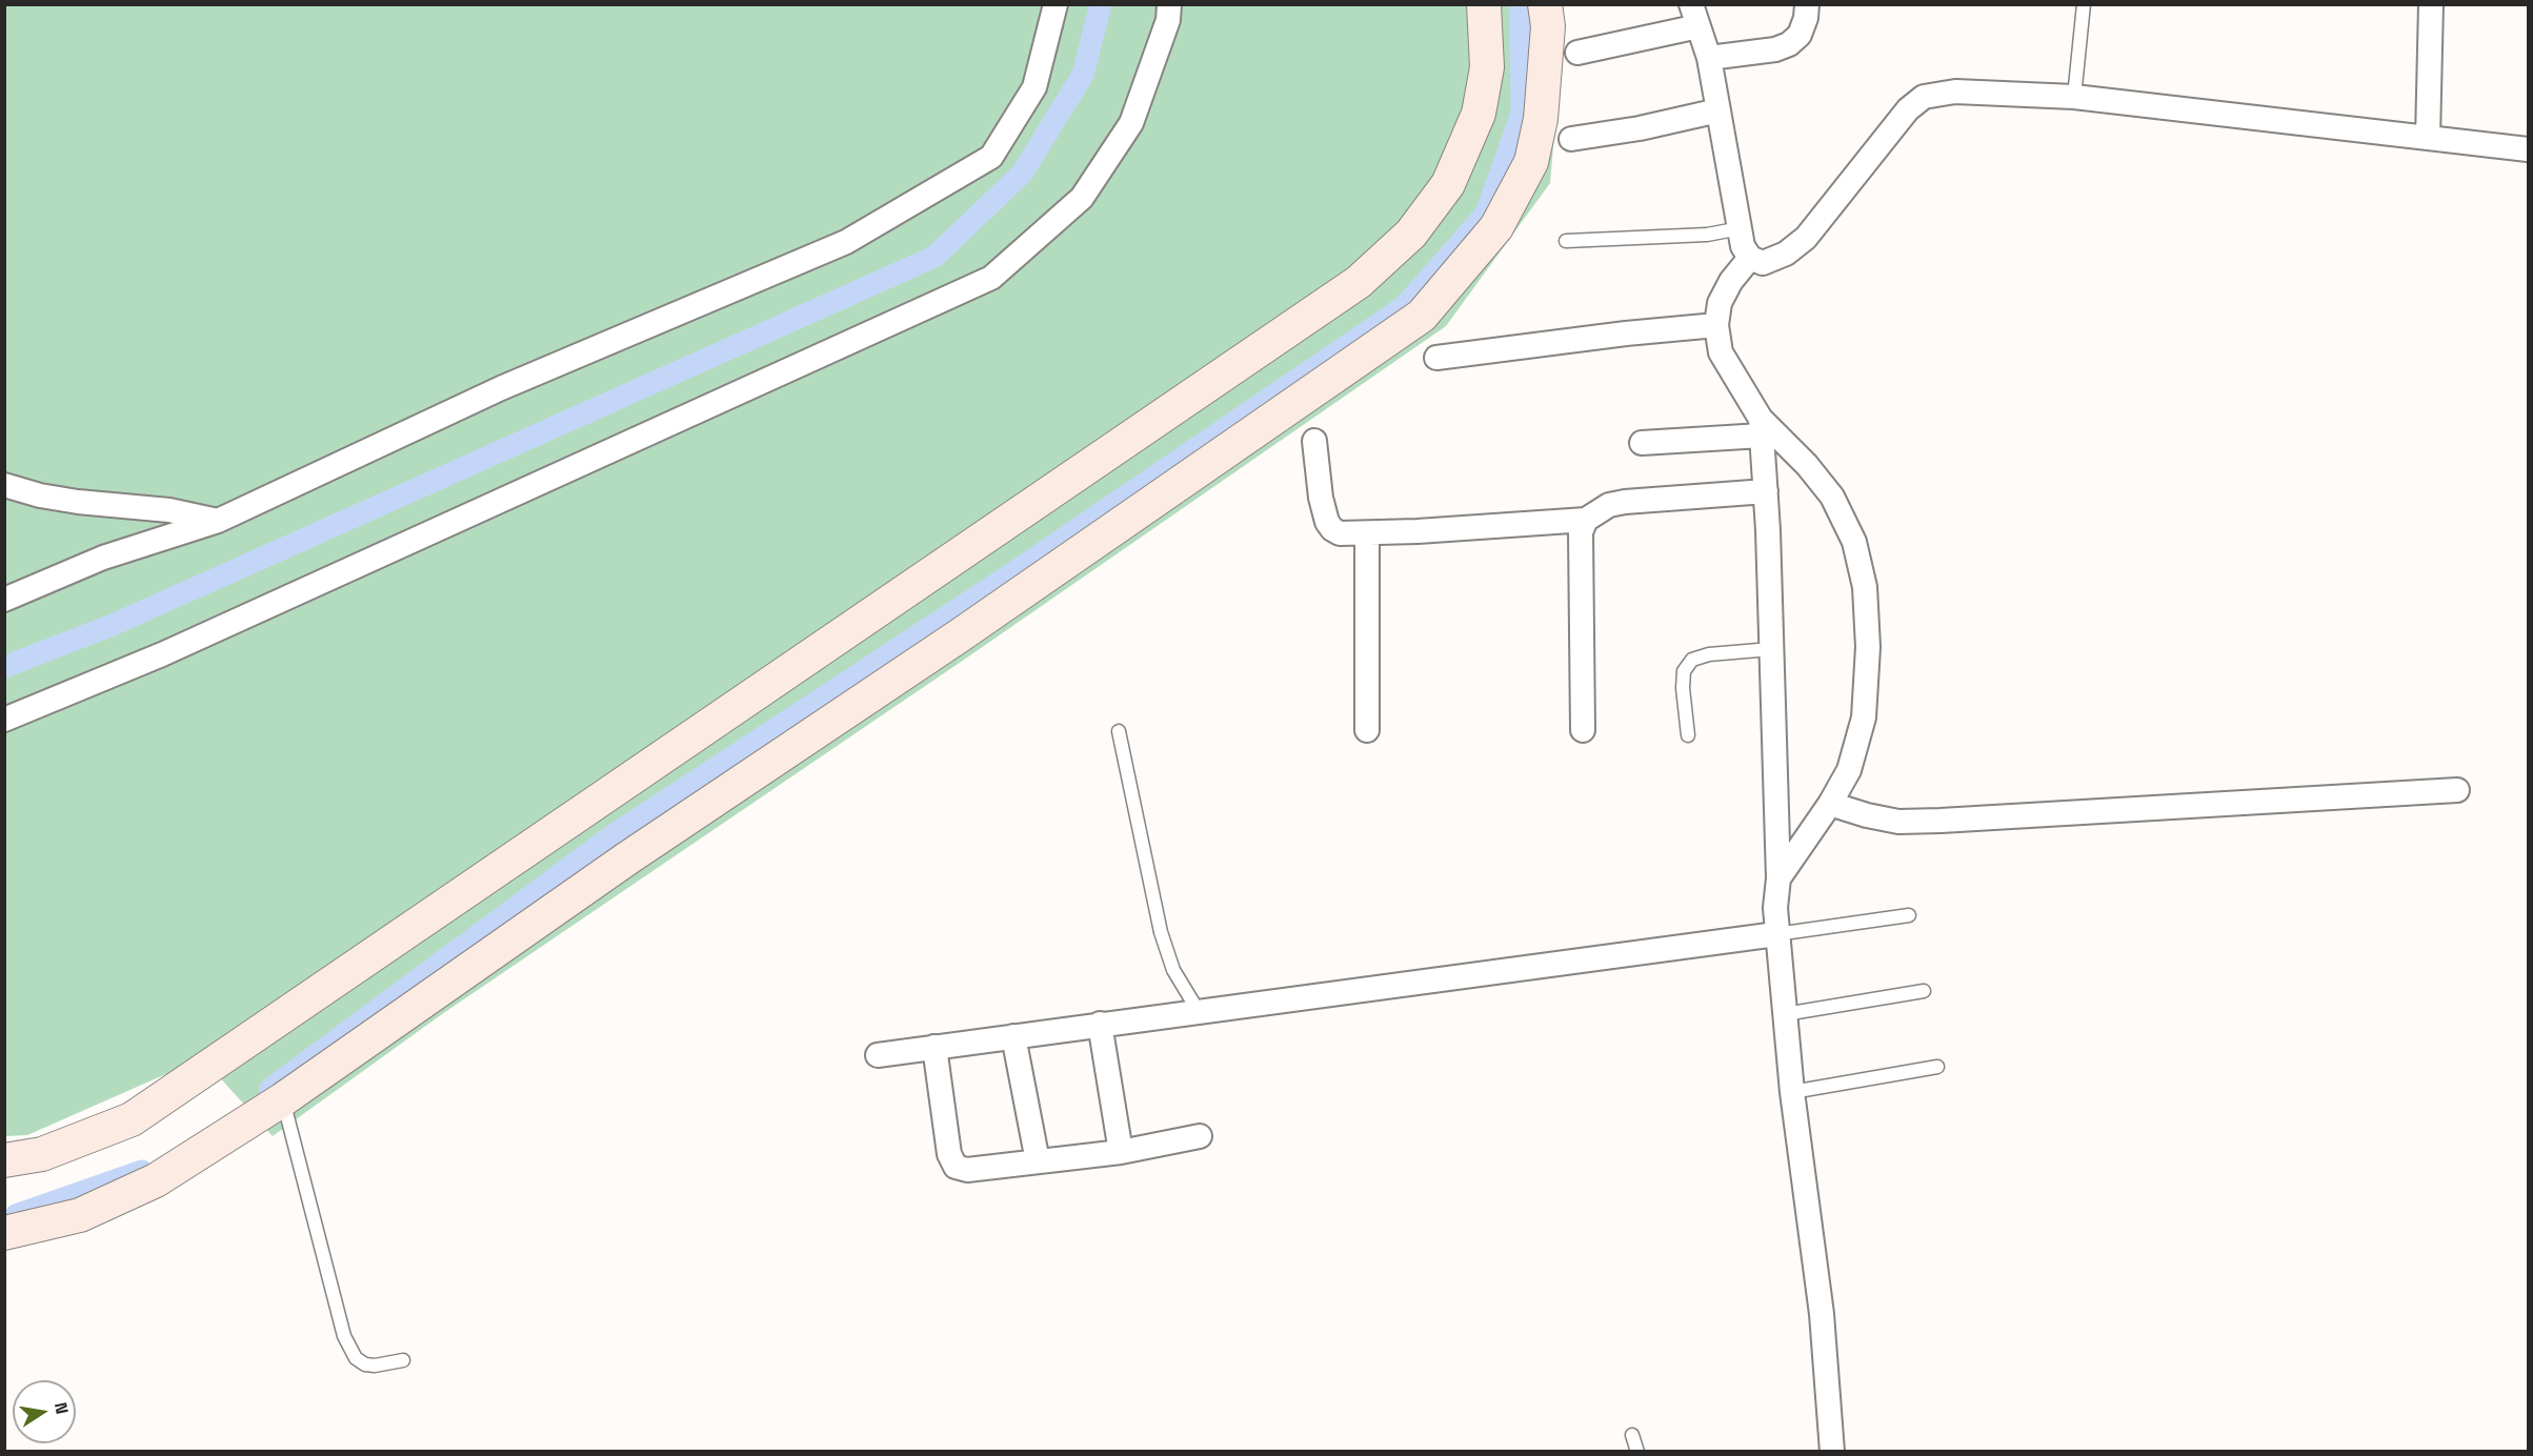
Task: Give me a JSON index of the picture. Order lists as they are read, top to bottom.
{
  "north": "right"
}
